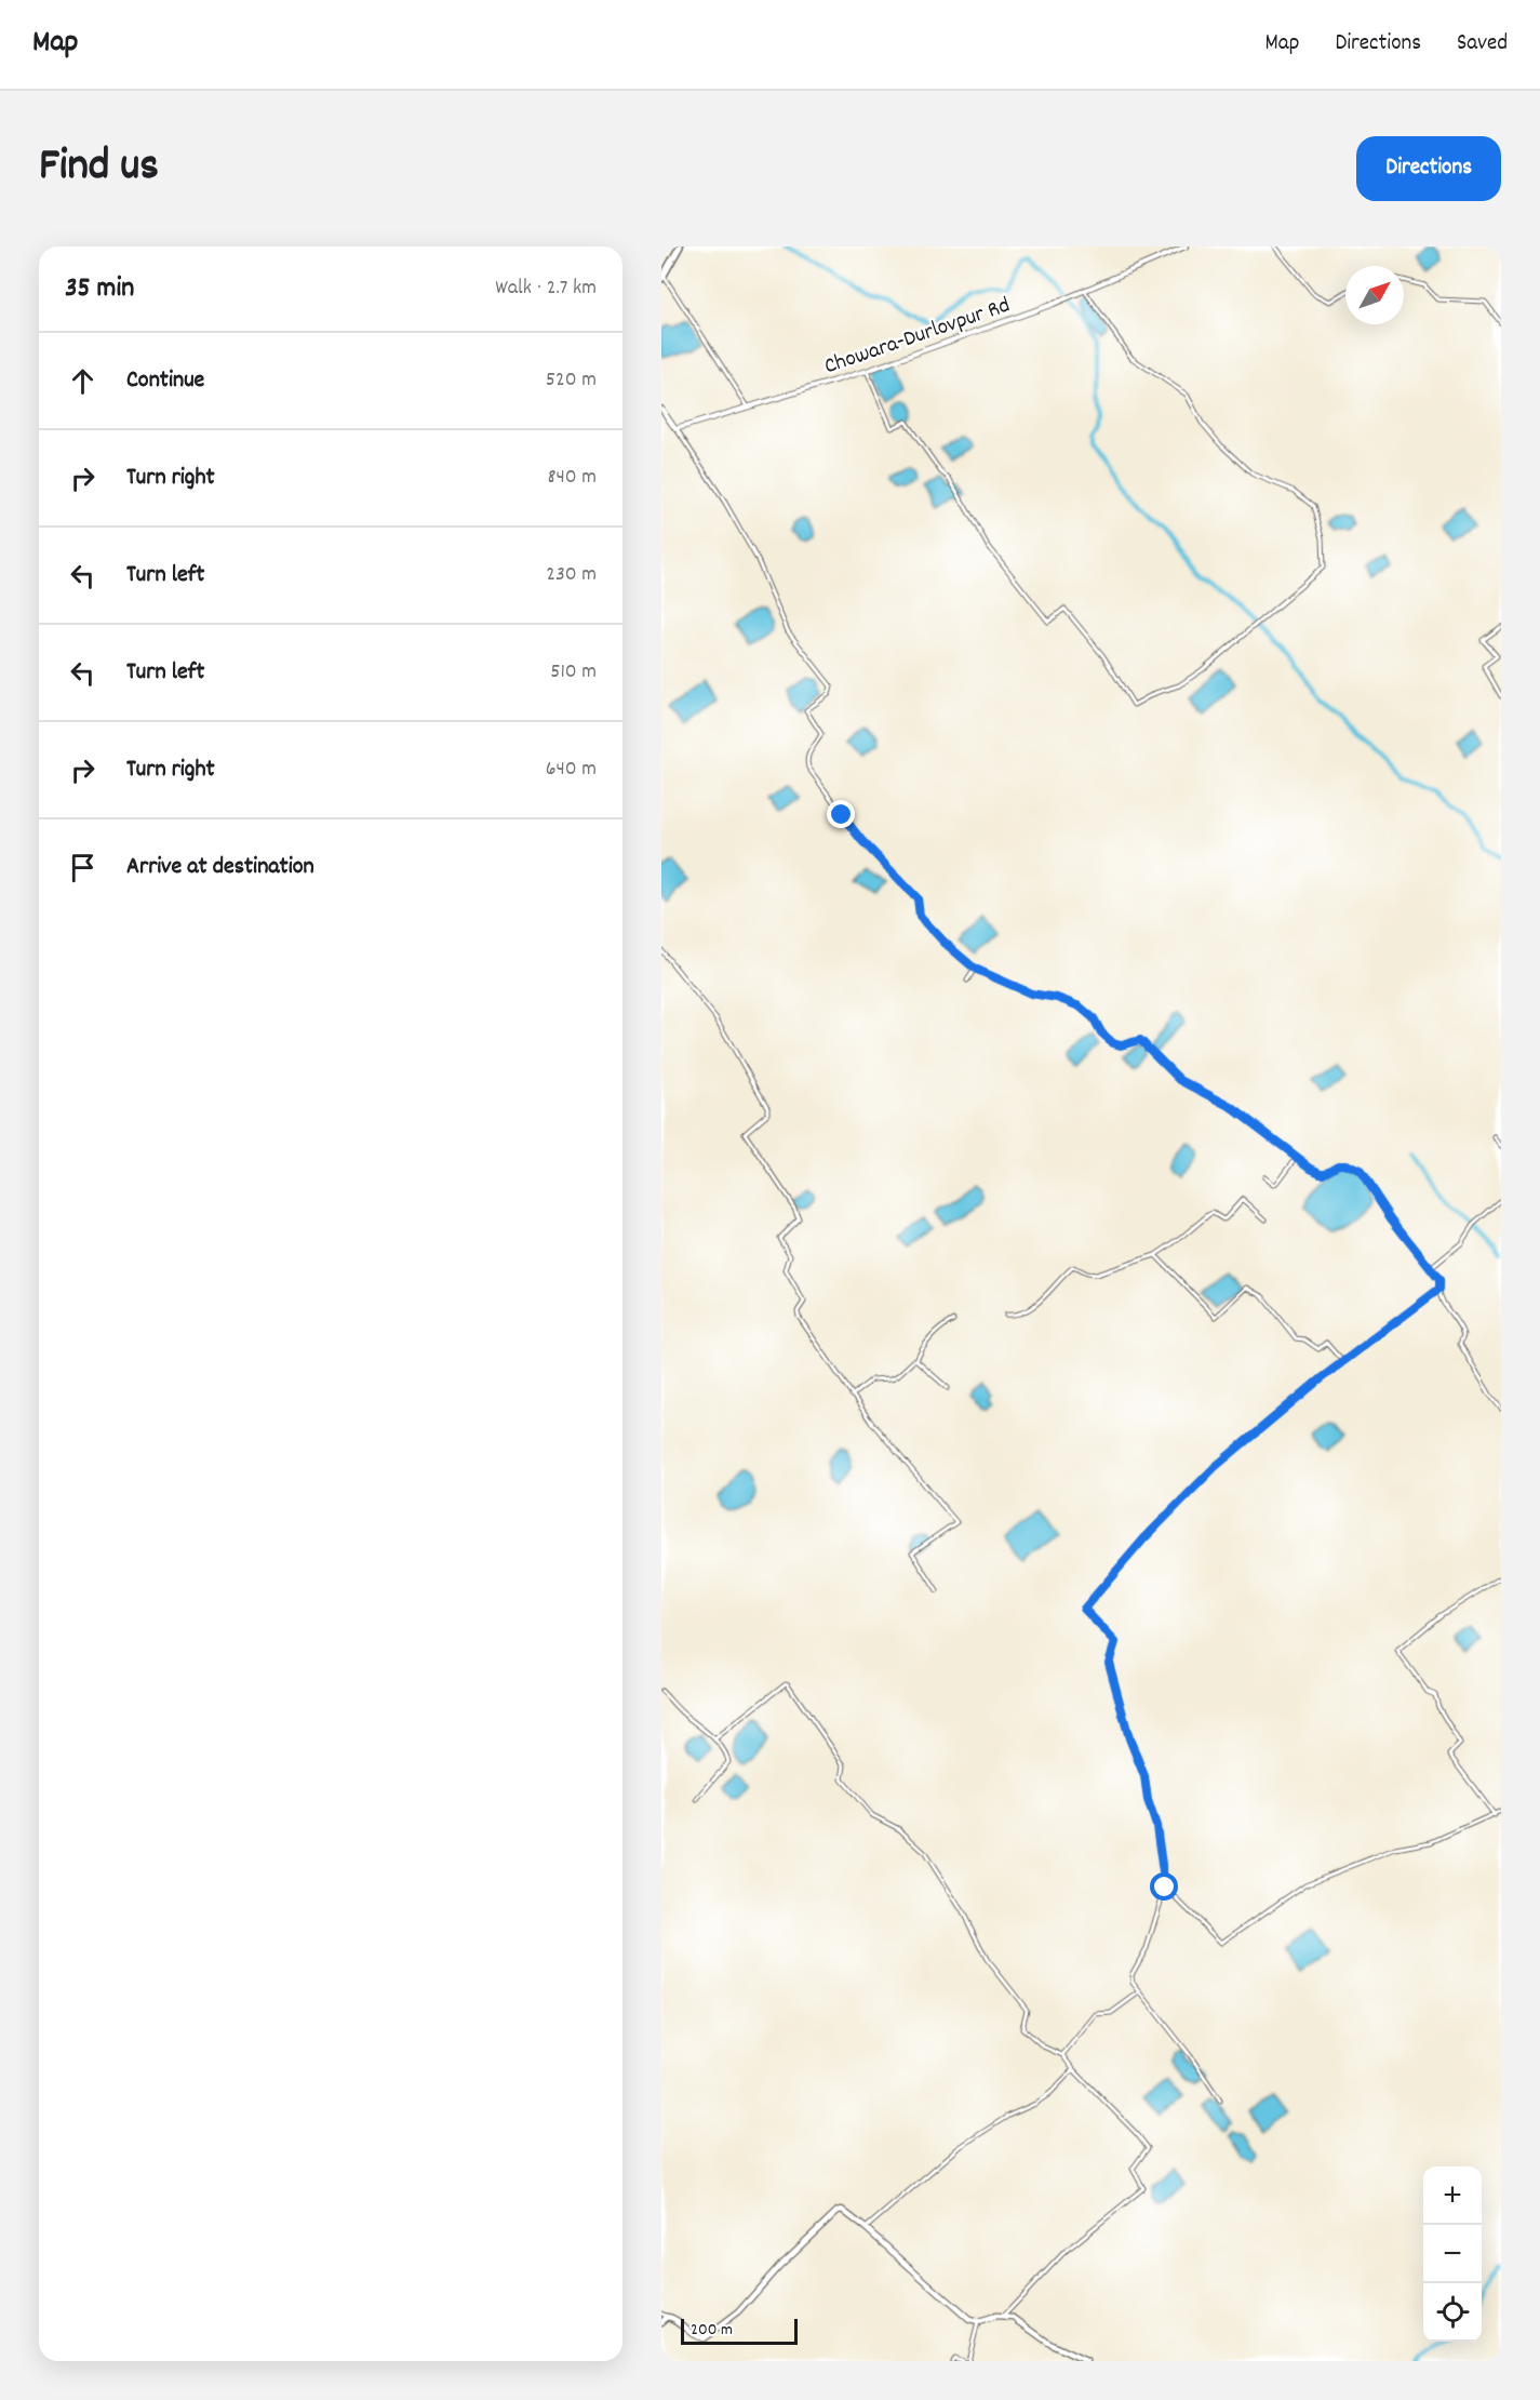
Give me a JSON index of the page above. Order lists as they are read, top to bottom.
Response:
{
  "streets": {
    "street": ["Chowara-Durlovpur Rd"]
  },
  "scale_bar": "200 m",
  "north": "top right",
  "page": {
    "header": "Map",
    "nav": ["Map", "Directions", "Saved"],
    "title": "Find us",
    "buttons": "Directions",
    "heading": ["35 min", "Walk · 2.7 km"],
    "list": [
      ["Continue", "520 m"],
      ["Turn right", "840 m"],
      ["Turn left", "230 m"],
      ["Turn left", "510 m"],
      ["Turn right", "640 m"],
      "Arrive at destination"
    ],
    "map_buttons": ["+", "−"],
    "scale": "200 m"
  }
}
